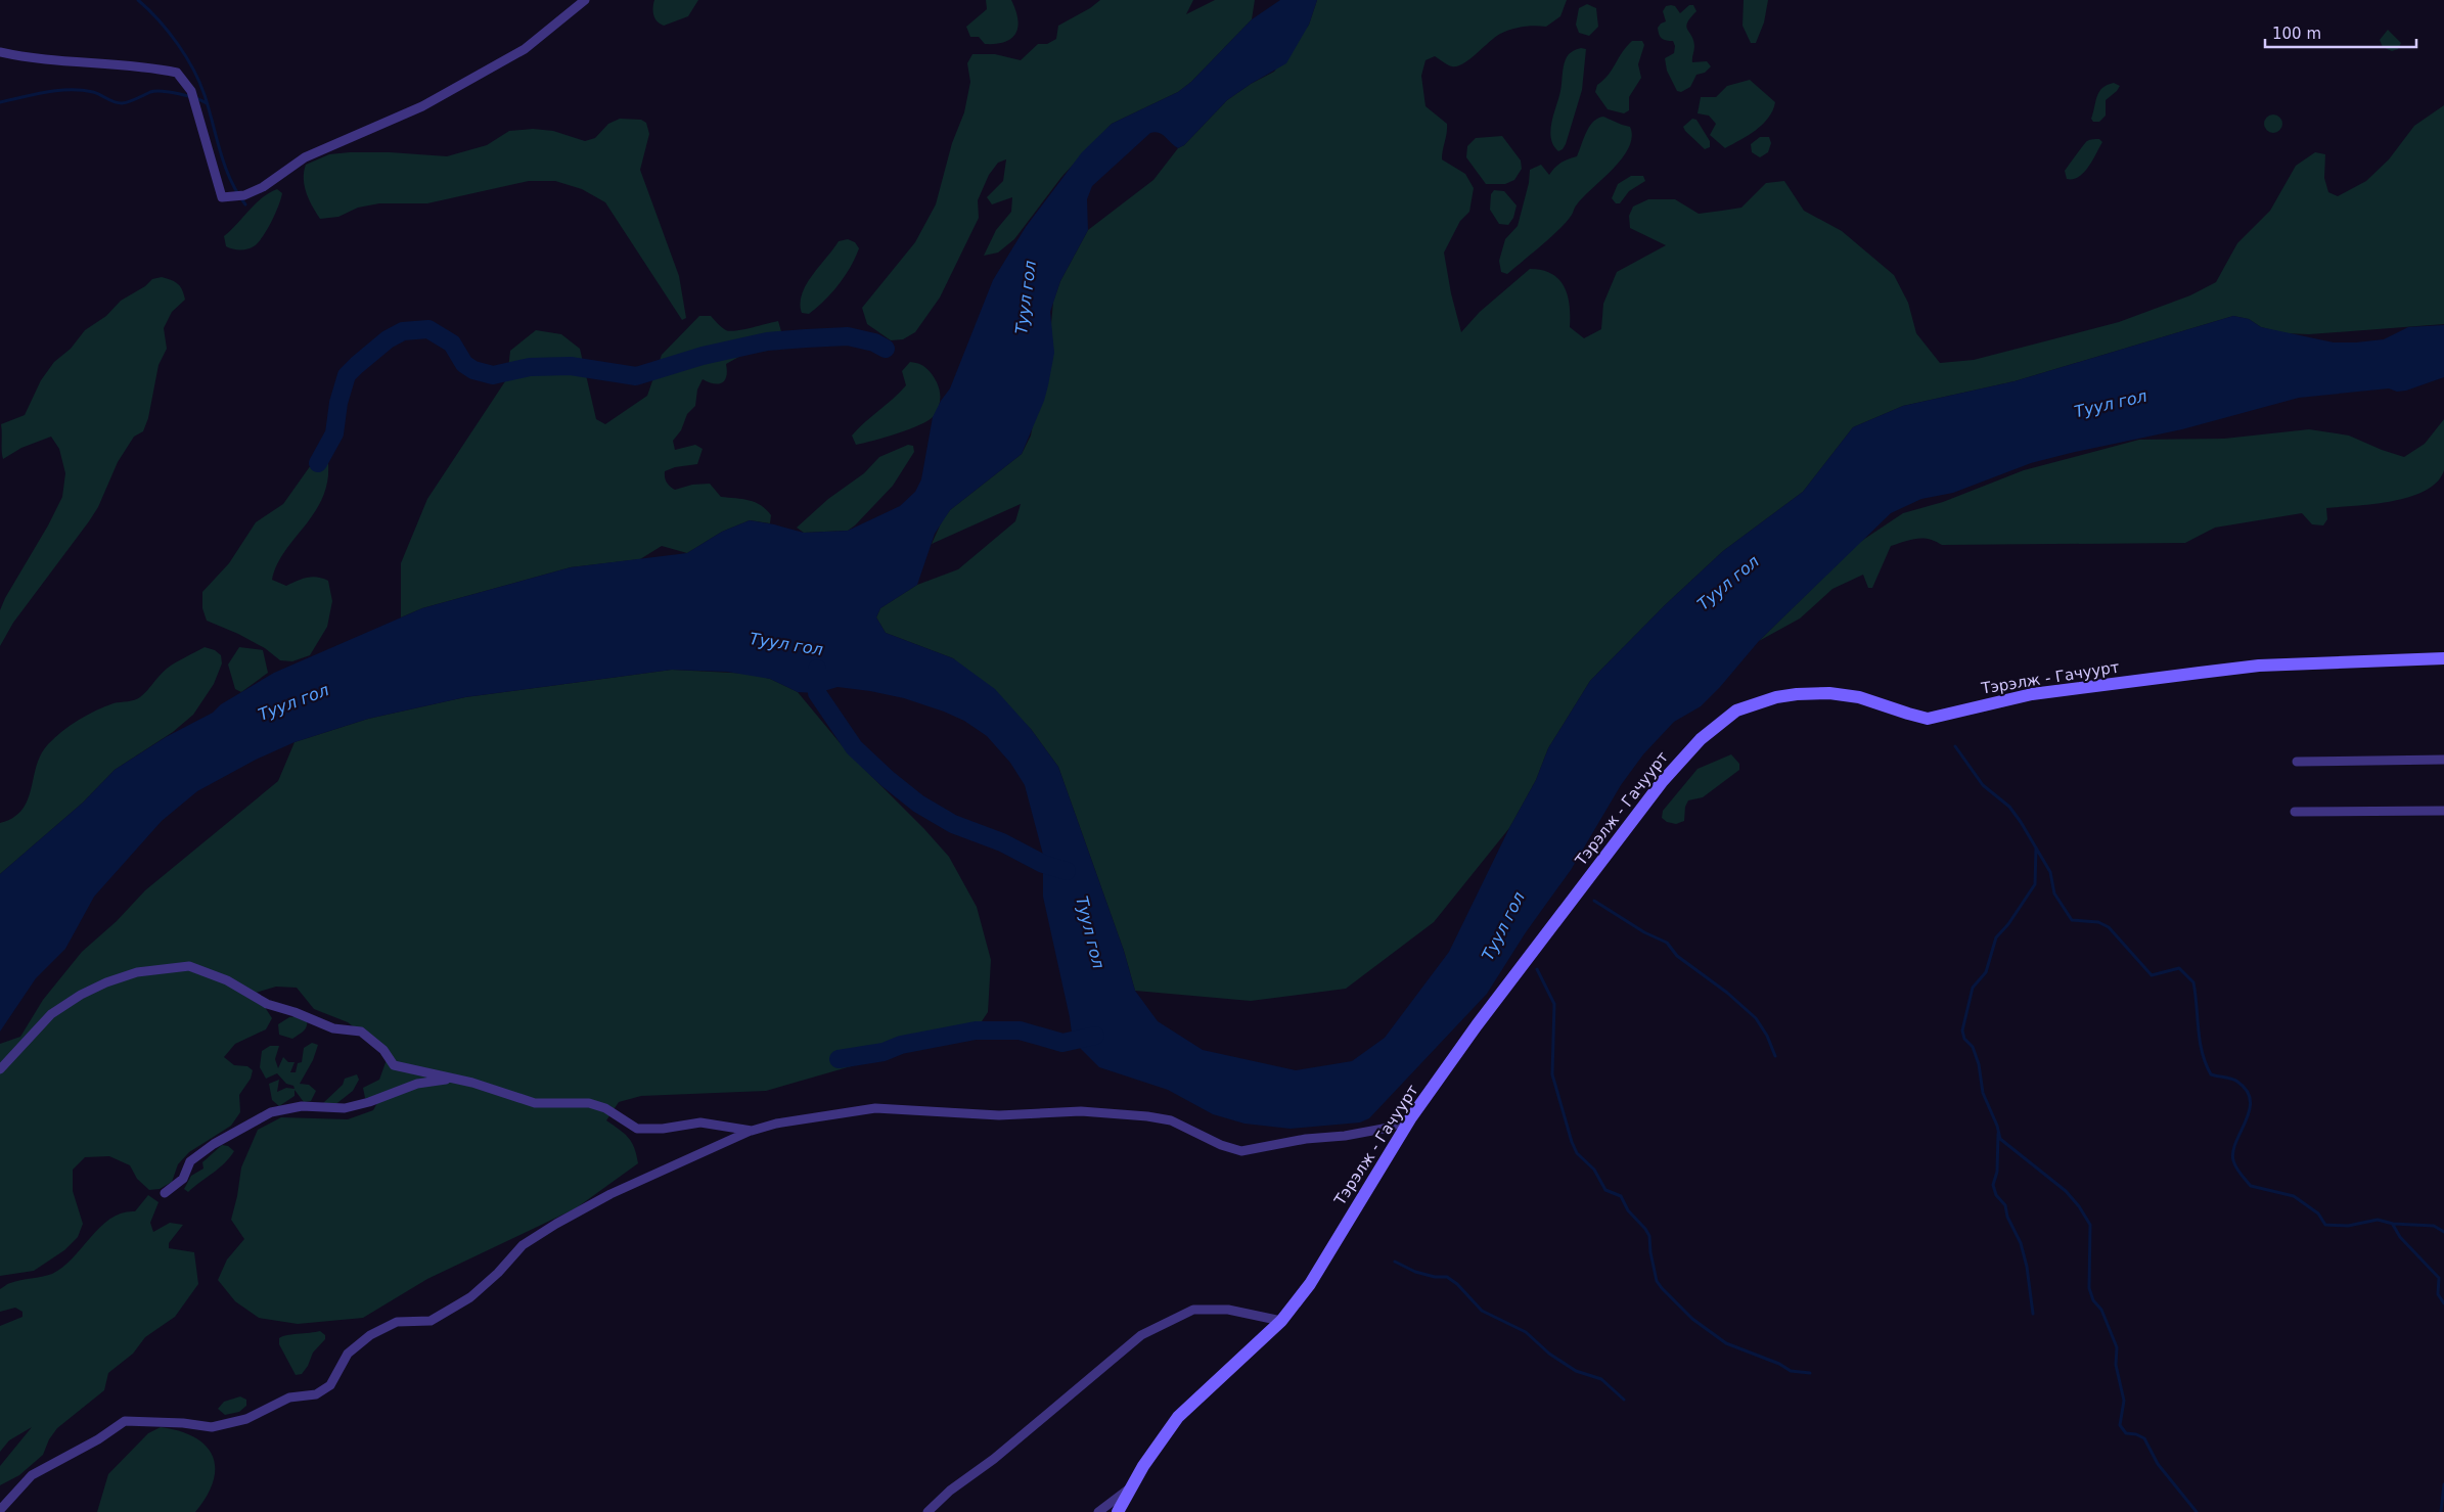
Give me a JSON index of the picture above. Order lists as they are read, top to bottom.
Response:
{
  "streets": {
    "main road": ["Тэрэлж - Гачуурт"]
  },
  "water": ["Туул гол"],
  "scale_bar": "100 m"
}
